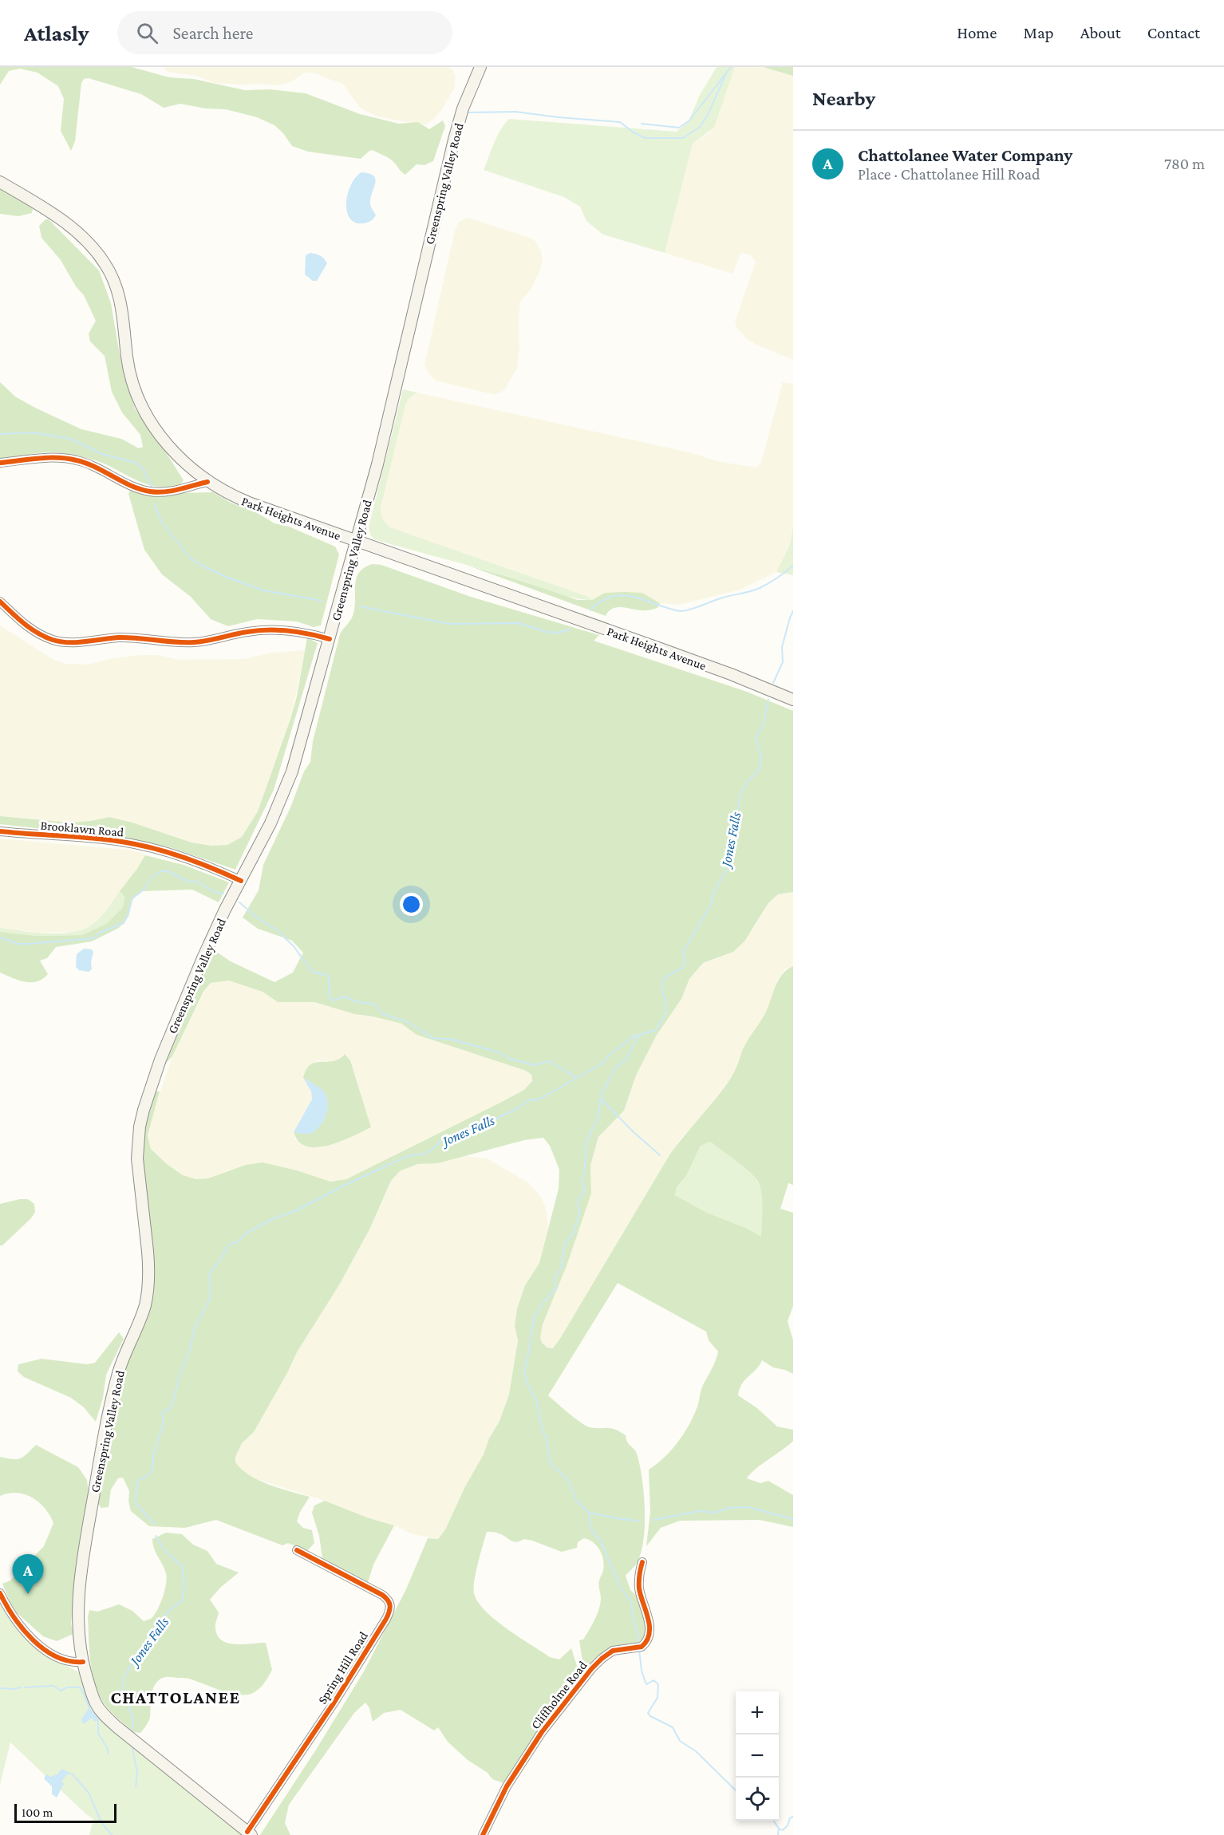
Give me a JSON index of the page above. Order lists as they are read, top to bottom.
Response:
{
  "streets": {
    "main road": ["Greenspring Valley Road", "Park Heights Avenue"],
    "street": ["Brooklawn Road", "Spring Hill Road", "Cliffholme Road"]
  },
  "crossings": [
    ["Greenspring Valley Road", "Park Heights Avenue"],
    ["Greenspring Valley Road", "Brooklawn Road"],
    ["Greenspring Valley Road", "Spring Hill Road"]
  ],
  "districts": ["CHATTOLANEE"],
  "water": ["Jones Falls"],
  "scale_bar": "100 m",
  "page": {
    "header": "Atlasly",
    "search": "Search here",
    "nav": [
      "Home",
      "Map",
      "About",
      "Contact"
    ],
    "heading": "Nearby",
    "list": [
      {
        "mark": "A",
        "name": "Chattolanee Water Company",
        "note": "Place · Chattolanee Hill Road",
        "value": "780 m"
      }
    ],
    "pins": "A",
    "map_buttons": ["+", "−"],
    "scale": "100 m"
  }
}
